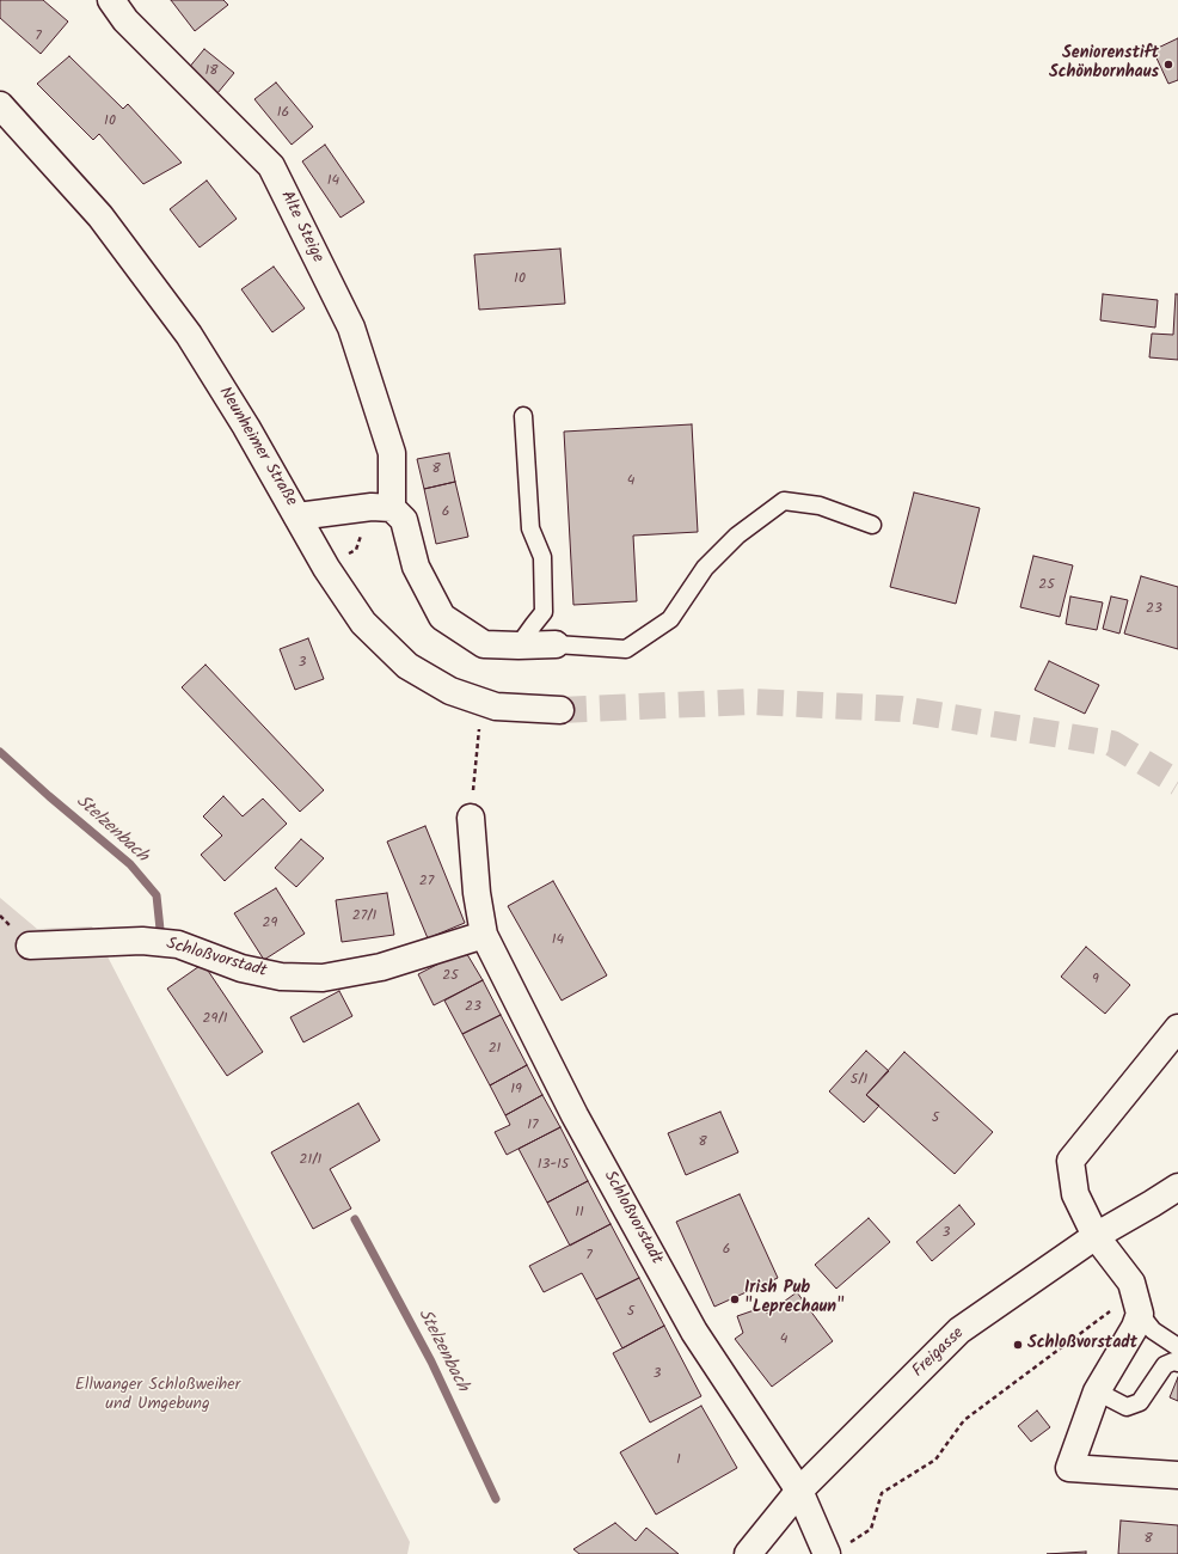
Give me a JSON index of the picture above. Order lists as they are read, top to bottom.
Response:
{
  "streets": {
    "street": [
      "Alte Steige",
      "Neunheimer Straße",
      "Schloßvorstadt",
      "Freigasse"
    ]
  },
  "crossings": [
    ["Schloßvorstadt", "Freigasse"]
  ],
  "water": ["Stelzenbach"],
  "parks": ["Ellwanger Schloßweiher und Umgebung"],
  "places": ["Seniorenstift Schönbornhaus", "Irish Pub \"Leprechaun\"", "Schloßvorstadt"],
  "house_numbers": [
    "7",
    "18",
    "16",
    "10",
    "14",
    "10",
    "8",
    "4",
    "6",
    "25",
    "23",
    "3",
    "27",
    "27/1",
    "29",
    "14",
    "25",
    "9",
    "23",
    "29/1",
    "21",
    "5/1",
    "19",
    "5",
    "17",
    "8",
    "21/1",
    "13-15",
    "11",
    "3",
    "6",
    "7",
    "5",
    "4",
    "3",
    "1",
    "8"
  ]
}
